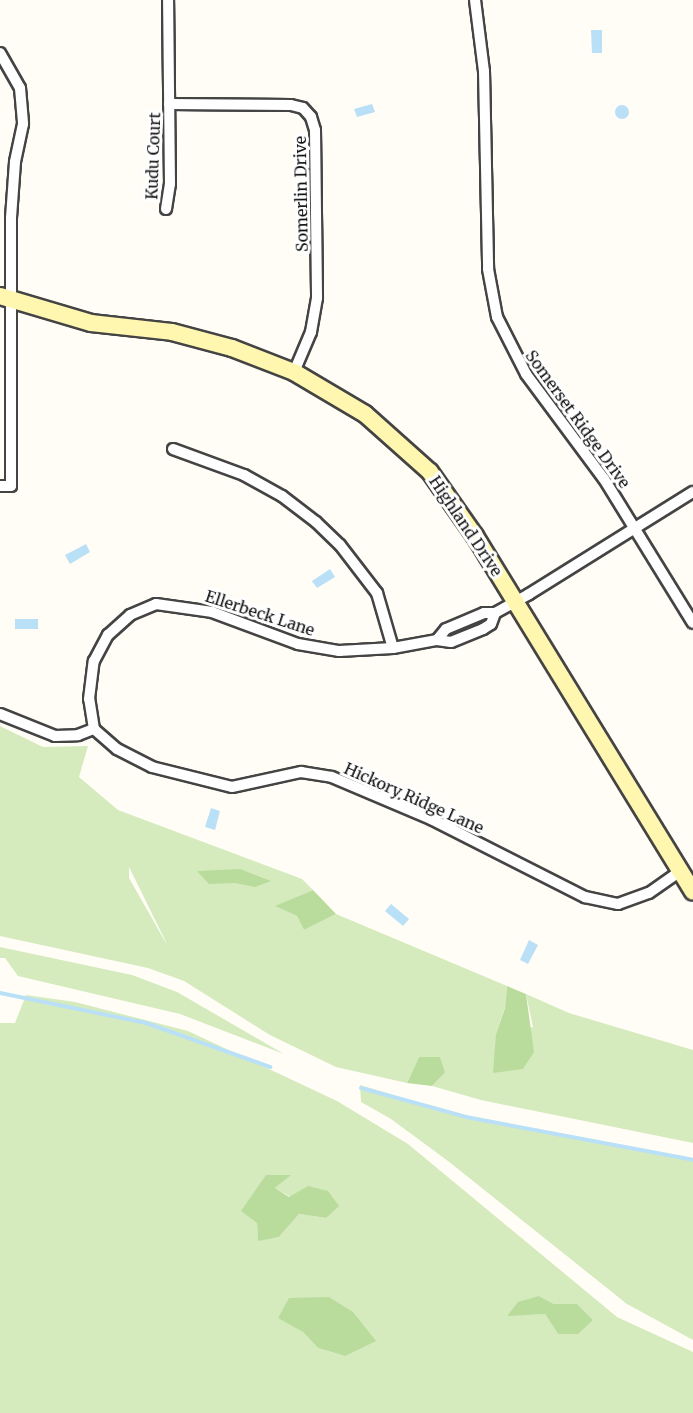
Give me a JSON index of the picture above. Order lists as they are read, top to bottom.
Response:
{
  "streets": {
    "street": [
      "Kudu Court",
      "Somerlin Drive",
      "Somerset Ridge Drive",
      "Highland Drive",
      "Ellerbeck Lane",
      "Hickory Ridge Lane"
    ]
  },
  "crossings": [
    ["Kudu Court", "Somerlin Drive"],
    ["Somerlin Drive", "Highland Drive"],
    ["Somerset Ridge Drive", "Ellerbeck Lane"],
    ["Highland Drive", "Ellerbeck Lane"],
    ["Highland Drive", "Hickory Ridge Lane"],
    ["Ellerbeck Lane", "Hickory Ridge Lane"]
  ]
}
